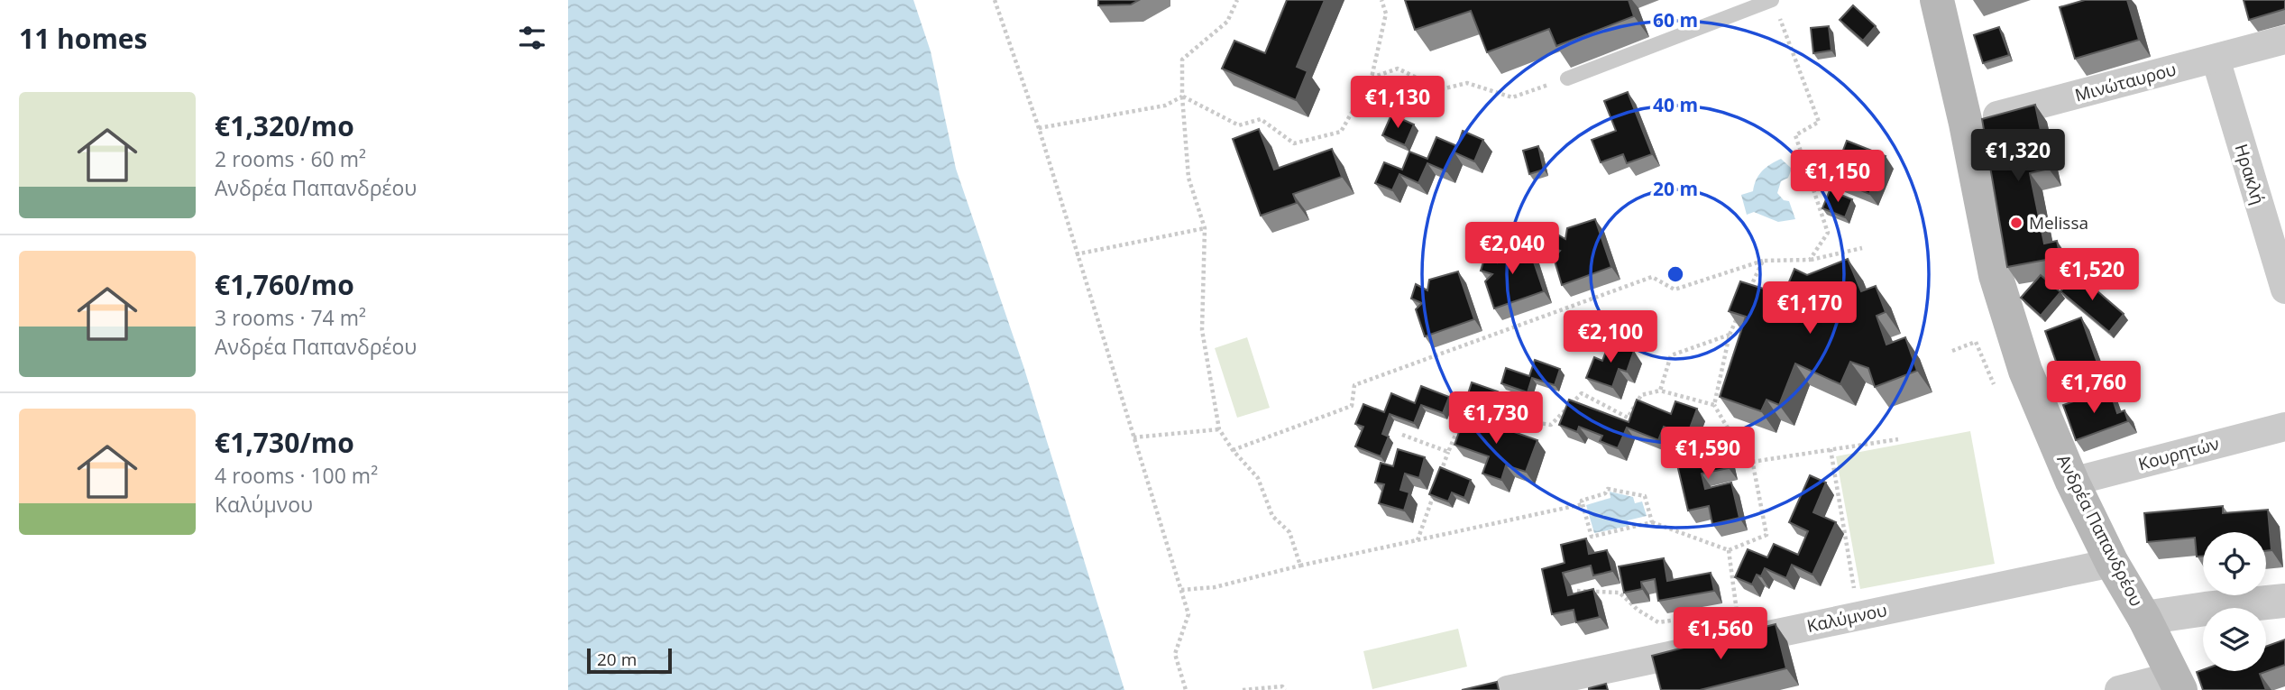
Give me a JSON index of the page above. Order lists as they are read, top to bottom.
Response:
{
  "streets": {
    "main road": ["Ανδρέα Παπανδρέου"],
    "street": [
      "Μινώταυρου",
      "Ηρακλή",
      "Κουρητών",
      "Καλύμνου"
    ]
  },
  "crossings": [
    ["Μινώταυρου", "Ηρακλή"],
    ["Μινώταυρου", "Ανδρέα Παπανδρέου"],
    ["Κουρητών", "Ανδρέα Παπανδρέου"],
    ["Ανδρέα Παπανδρέου", "Καλύμνου"]
  ],
  "places": ["Melissa"],
  "scale_bar": "20 m",
  "page": {
    "heading": "11 homes",
    "list": [
      {
        "name": "€1,320/mo",
        "note": "2 rooms · 60 m² · Ανδρέα Παπανδρέου"
      },
      {
        "name": "€1,760/mo",
        "note": "3 rooms · 74 m² · Ανδρέα Παπανδρέου"
      },
      {
        "name": "€1,730/mo",
        "note": "4 rooms · 100 m² · Καλύμνου"
      }
    ],
    "price": [
      "€1,130",
      "€1,320",
      "€1,150",
      "€2,040",
      "€1,520",
      "€1,170",
      "€2,100",
      "€1,760",
      "€1,730",
      "€1,590",
      "€1,560"
    ],
    "scale": "20 m"
  },
  "rings": ["60 m", "40 m", "20 m"]
}
